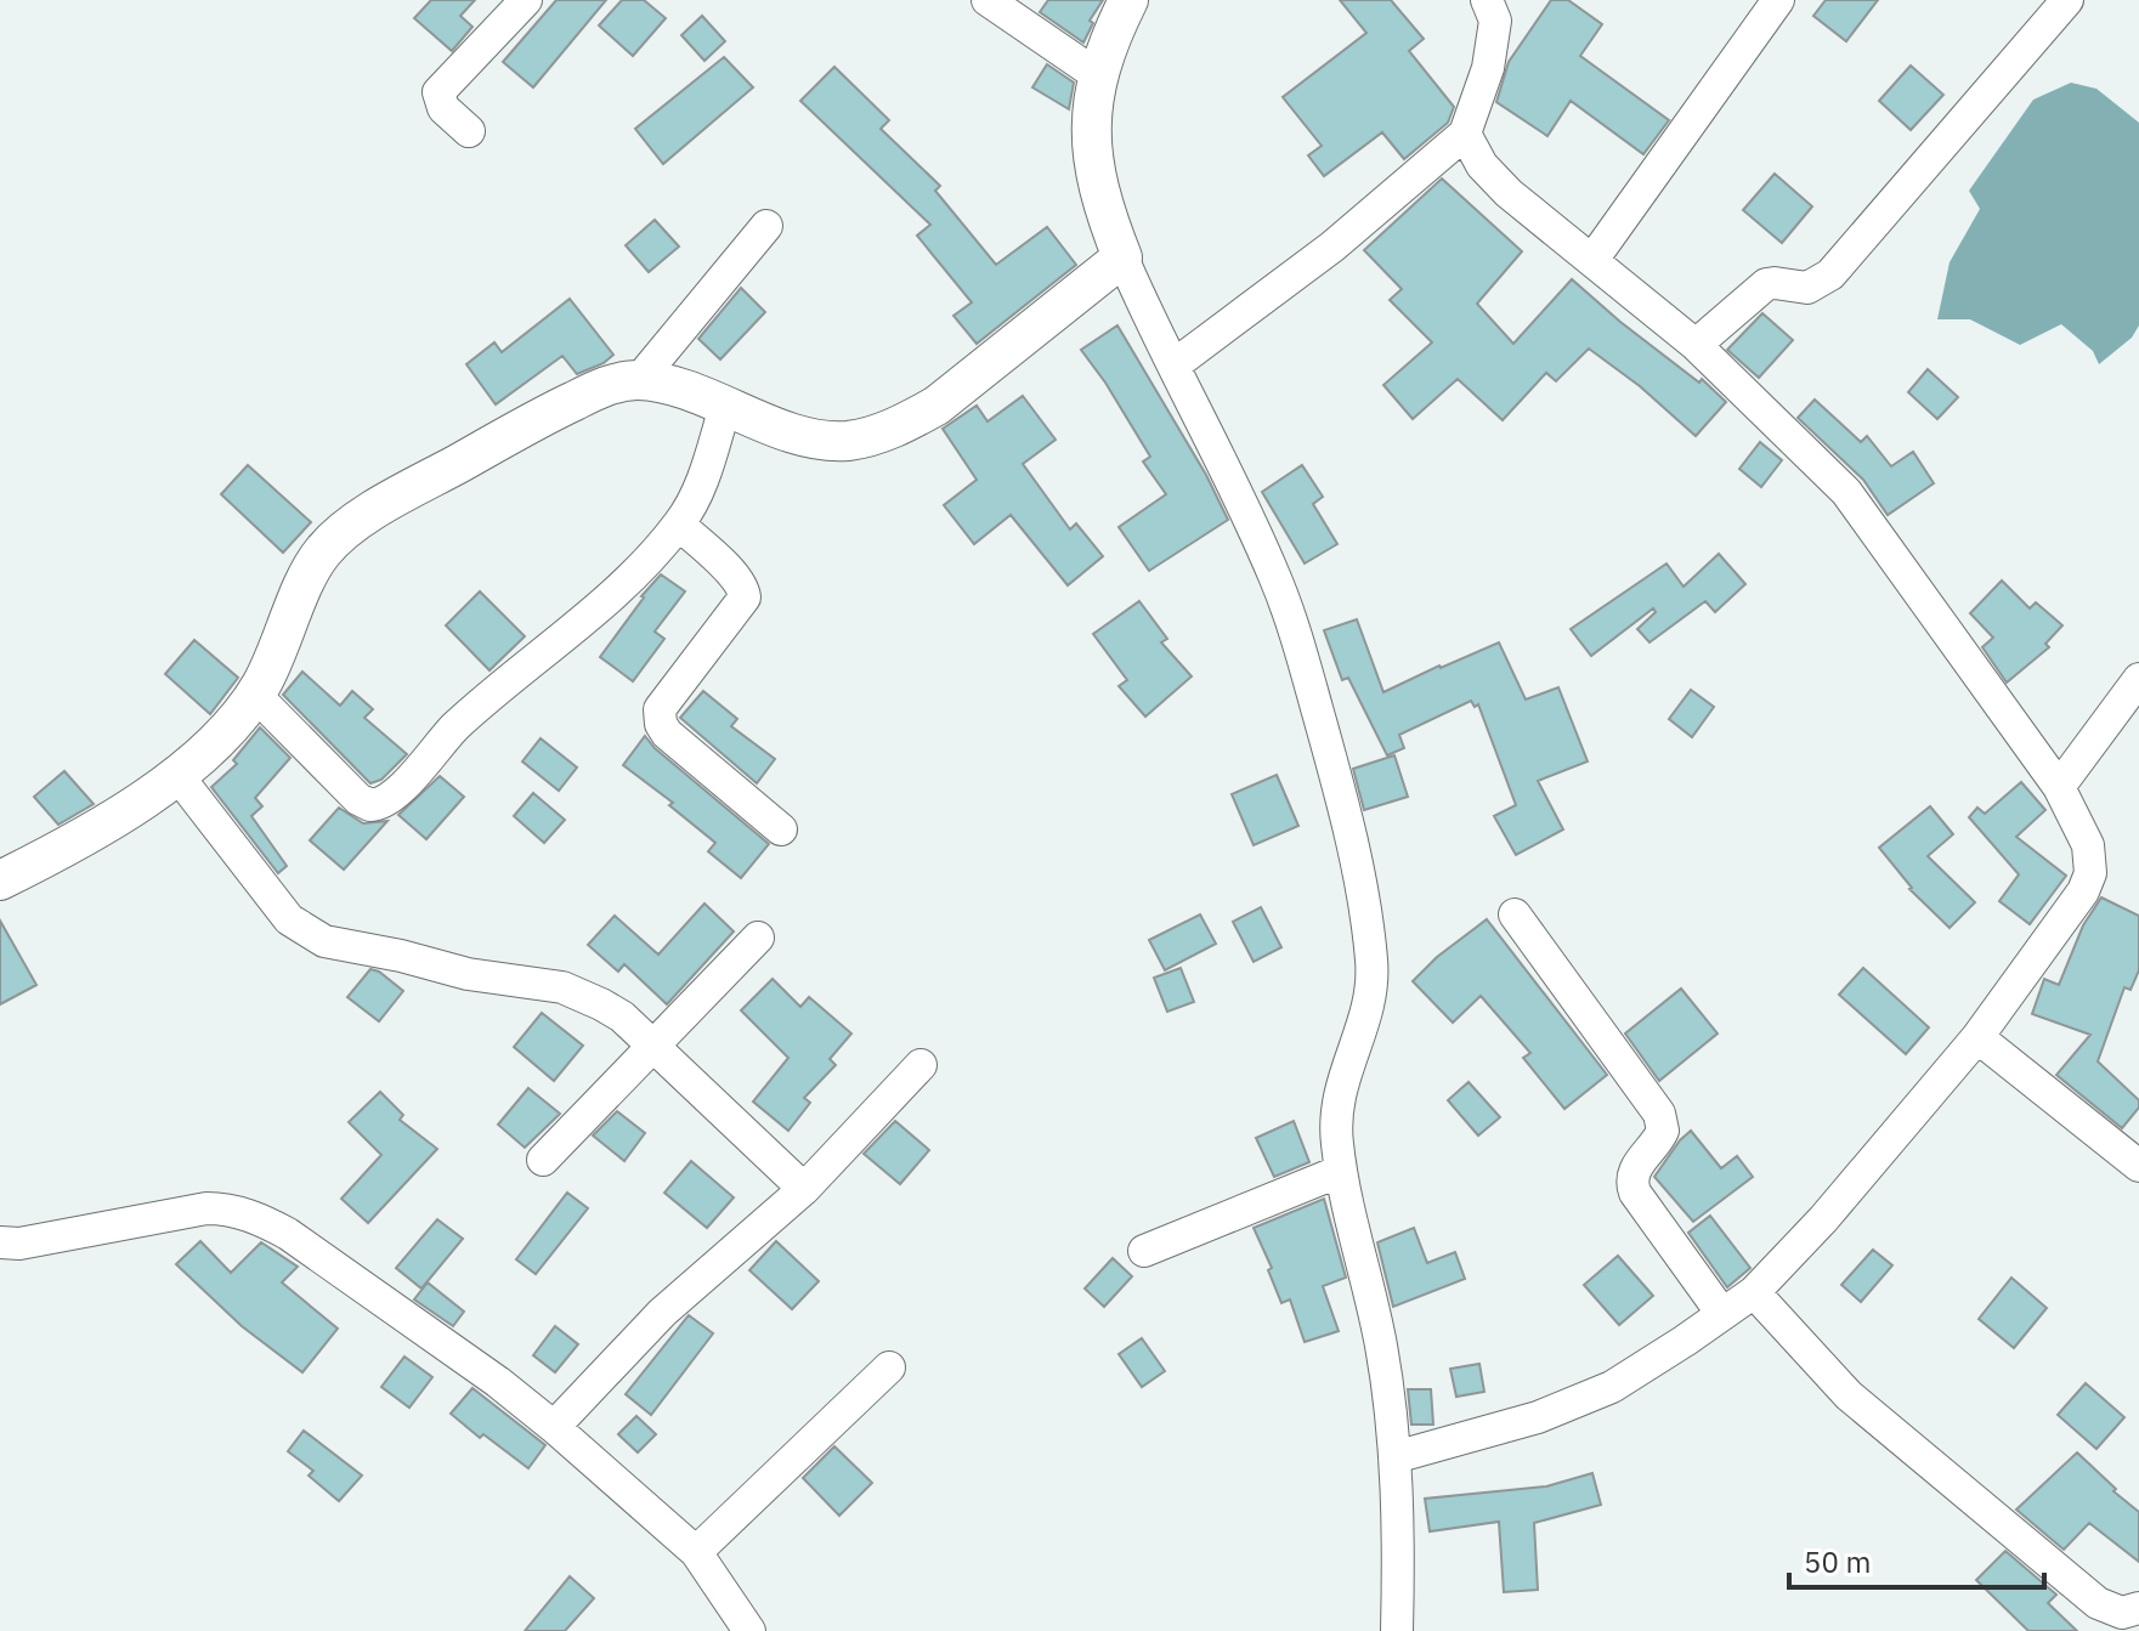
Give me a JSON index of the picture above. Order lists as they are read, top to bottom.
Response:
{
  "scale_bar": "50 m"
}
